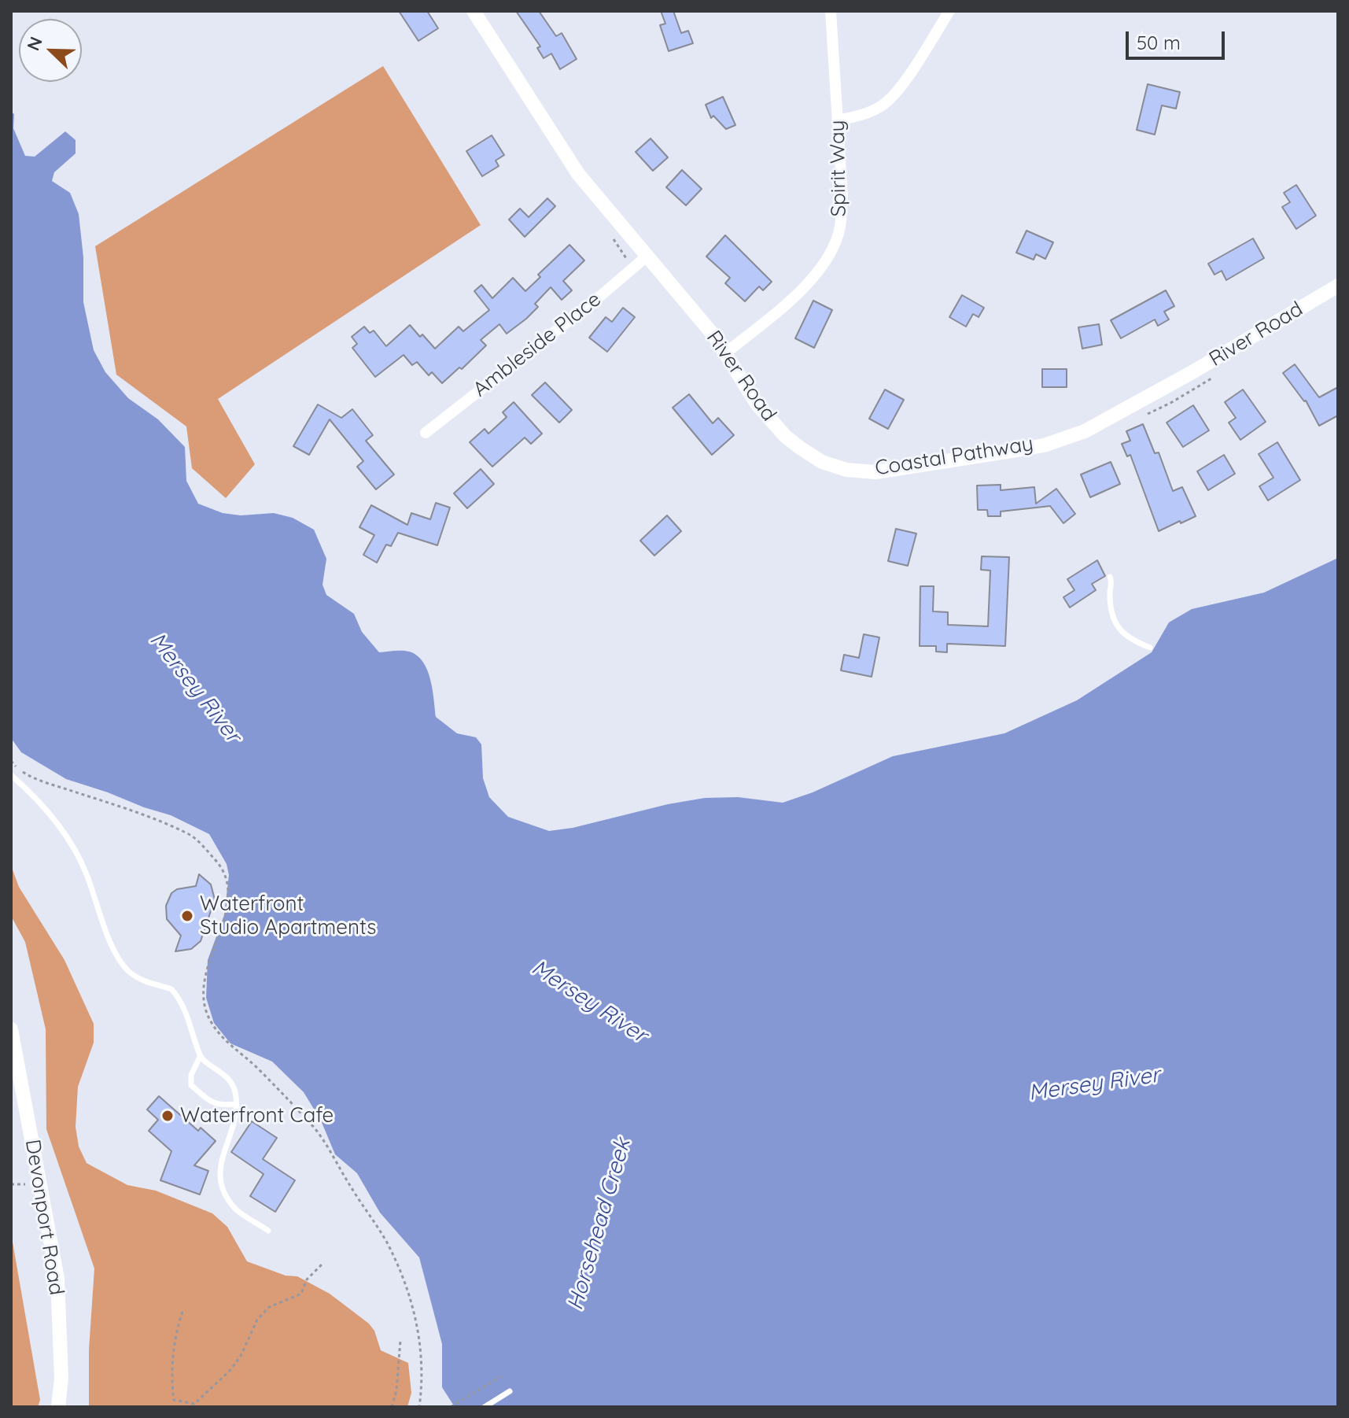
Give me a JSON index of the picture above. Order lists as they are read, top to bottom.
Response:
{
  "streets": {
    "main road": ["River Road", "Devonport Road"],
    "street": ["Spirit Way", "Ambleside Place"]
  },
  "crossings": [
    ["Spirit Way", "River Road"],
    ["River Road", "Ambleside Place"]
  ],
  "water": ["Mersey River", "Horsehead Creek"],
  "places": ["Waterfront Studio Apartments", "Waterfront Cafe"],
  "scale_bar": "50 m",
  "north": "top left"
}
